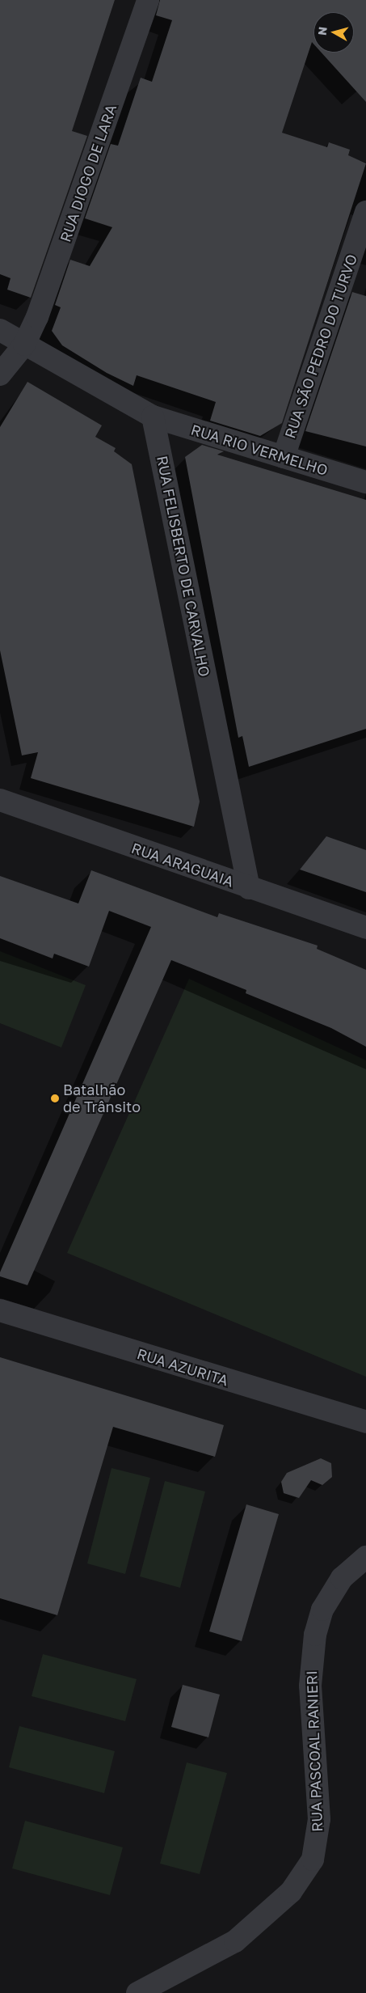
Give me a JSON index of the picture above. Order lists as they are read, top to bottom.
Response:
{
  "streets": {
    "street": [
      "RUA DIOGO DE LARA",
      "RUA SÃO PEDRO DO TURVO",
      "RUA RIO VERMELHO",
      "RUA FELISBERTO DE CARVALHO",
      "RUA ARAGUAIA",
      "RUA AZURITA",
      "RUA PASCOAL RANIERI"
    ]
  },
  "crossings": [
    ["RUA SÃO PEDRO DO TURVO", "RUA RIO VERMELHO"],
    ["RUA RIO VERMELHO", "RUA FELISBERTO DE CARVALHO"],
    ["RUA FELISBERTO DE CARVALHO", "RUA ARAGUAIA"]
  ],
  "places": ["Batalhão de Trânsito"],
  "north": "left"
}
